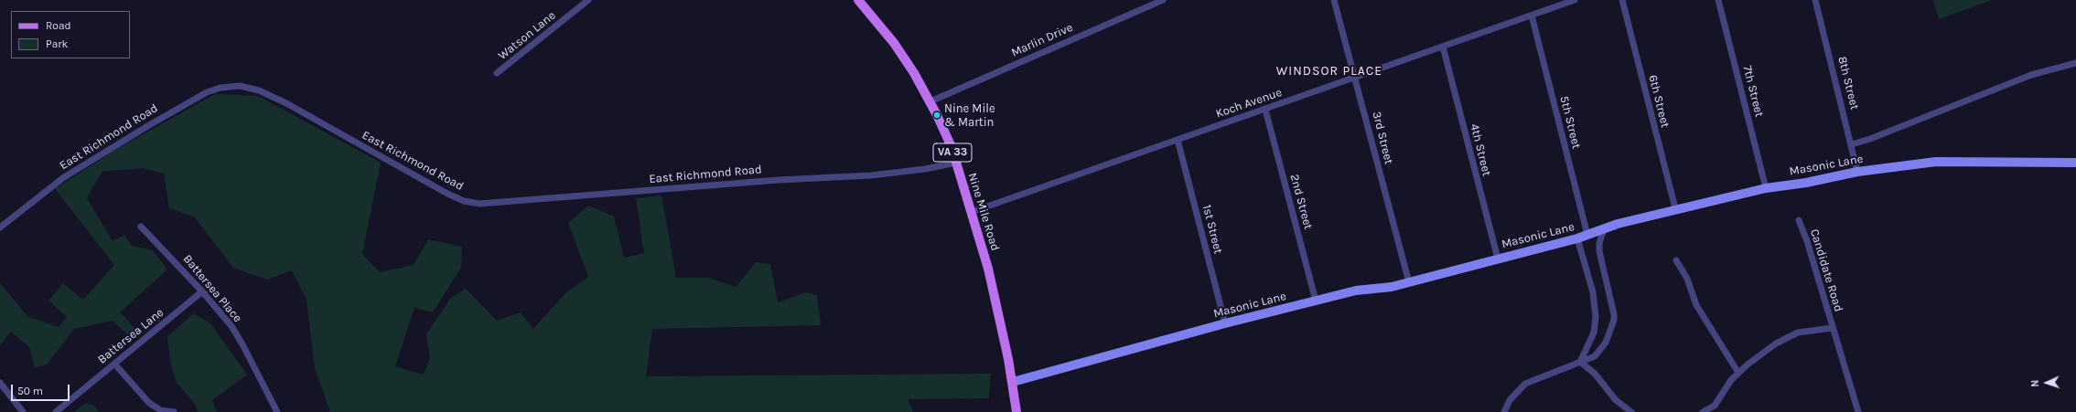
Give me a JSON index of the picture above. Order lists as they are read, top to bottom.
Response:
{
  "streets": {
    "main road": ["VA 33", "Masonic Lane", "Nine Mile Road"],
    "street": [
      "Watson Lane",
      "Marlin Drive",
      "8th Street",
      "7th Street",
      "6th Street",
      "Koch Avenue",
      "5th Street",
      "East Richmond Road",
      "3rd Street",
      "4th Street",
      "2nd Street",
      "1st Street",
      "Candidate Road",
      "Battersea Place",
      "Battersea Lane"
    ]
  },
  "crossings": [
    ["Marlin Drive", "Nine Mile Road"],
    ["8th Street", "Masonic Lane"],
    ["7th Street", "Masonic Lane"],
    ["6th Street", "Masonic Lane"],
    ["Koch Avenue", "5th Street"],
    ["Koch Avenue", "3rd Street"],
    ["Koch Avenue", "4th Street"],
    ["Koch Avenue", "2nd Street"],
    ["Koch Avenue", "Nine Mile Road"],
    ["Koch Avenue", "1st Street"],
    ["5th Street", "Masonic Lane"],
    ["East Richmond Road", "Nine Mile Road"],
    ["3rd Street", "Masonic Lane"],
    ["4th Street", "Masonic Lane"],
    ["Masonic Lane", "2nd Street"],
    ["Masonic Lane", "Nine Mile Road"],
    ["Masonic Lane", "1st Street"],
    ["Battersea Place", "Battersea Lane"]
  ],
  "districts": ["WINDSOR PLACE"],
  "places": ["Nine Mile & Martin"],
  "legend": ["Road", "Park"],
  "scale_bar": "50 m",
  "north": "left"
}
